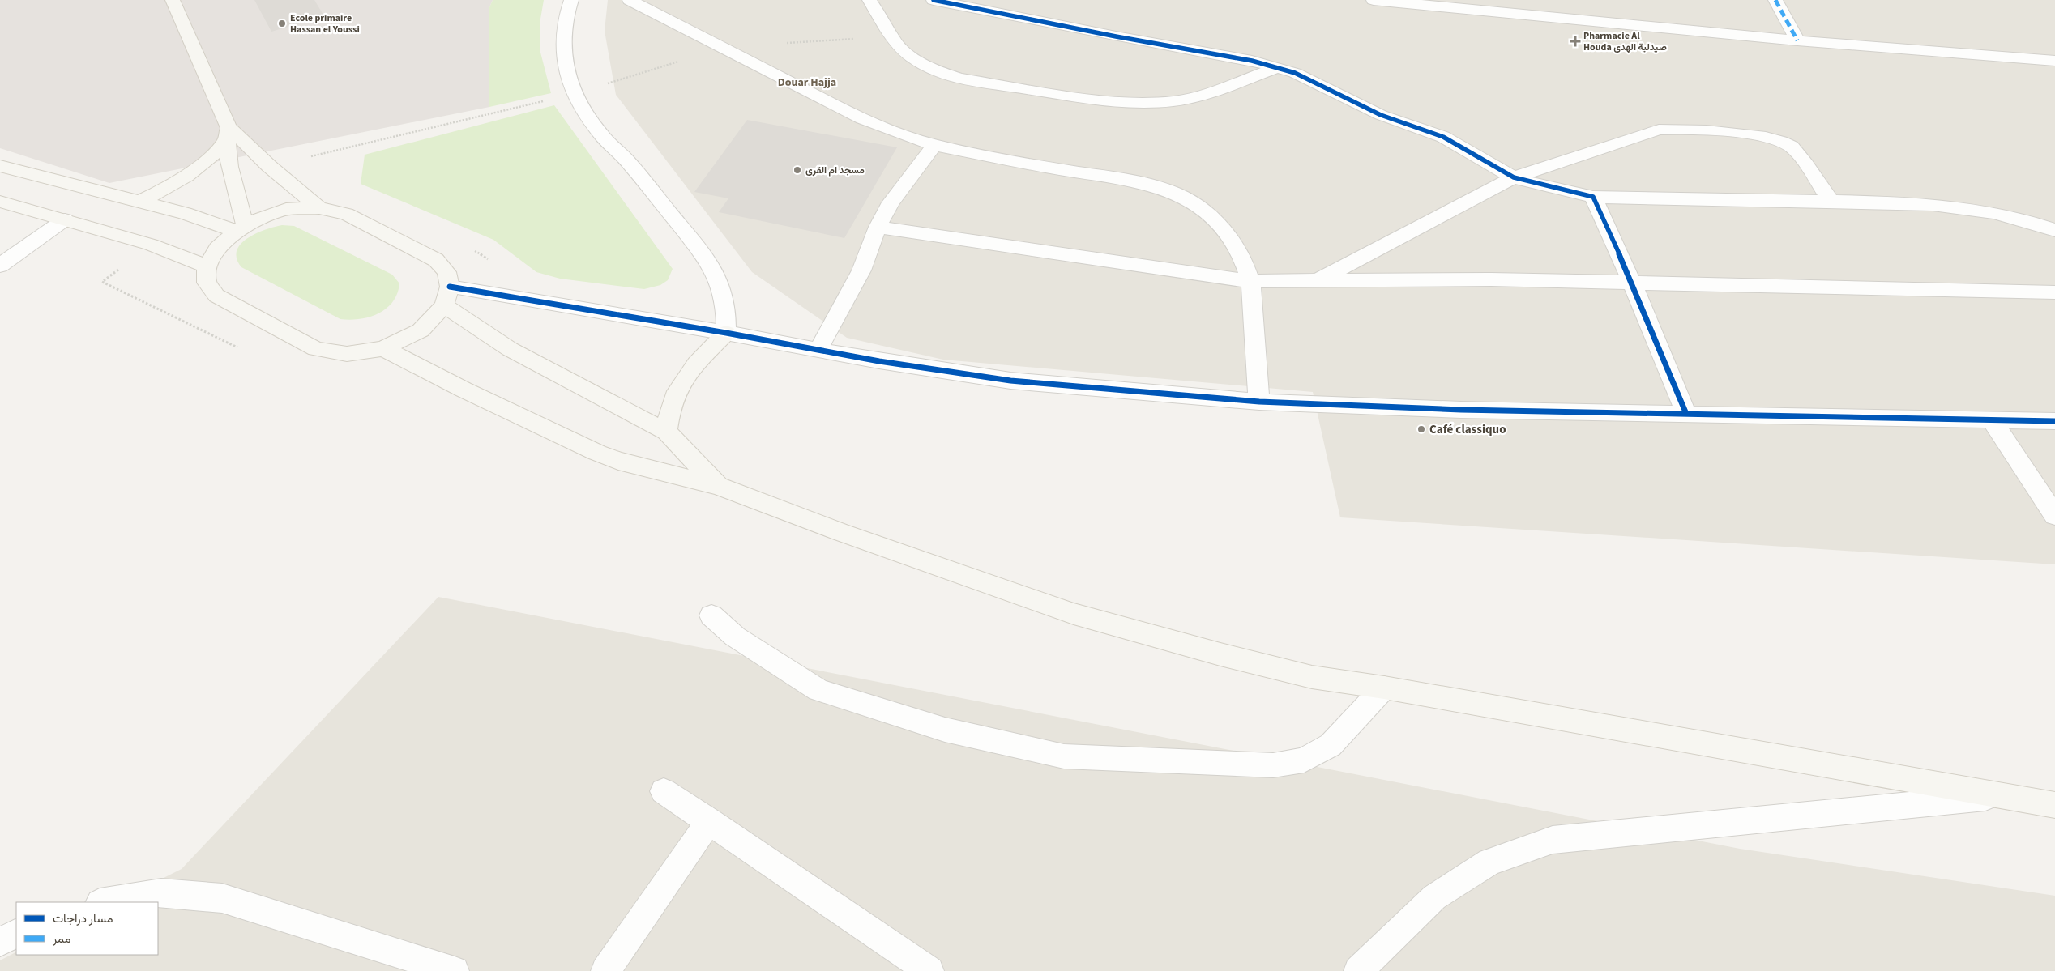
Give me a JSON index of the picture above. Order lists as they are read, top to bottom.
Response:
{
  "districts": ["Douar Hajja"],
  "places": {
    "other": ["Ecole primaire Hassan el Youssi", "مسجد ام القرى", "Café classiquo"],
    "health": ["Pharmacie Al Houda صيدلية الهدى"]
  },
  "legend": ["مسار دراجات", "ممر"]
}
